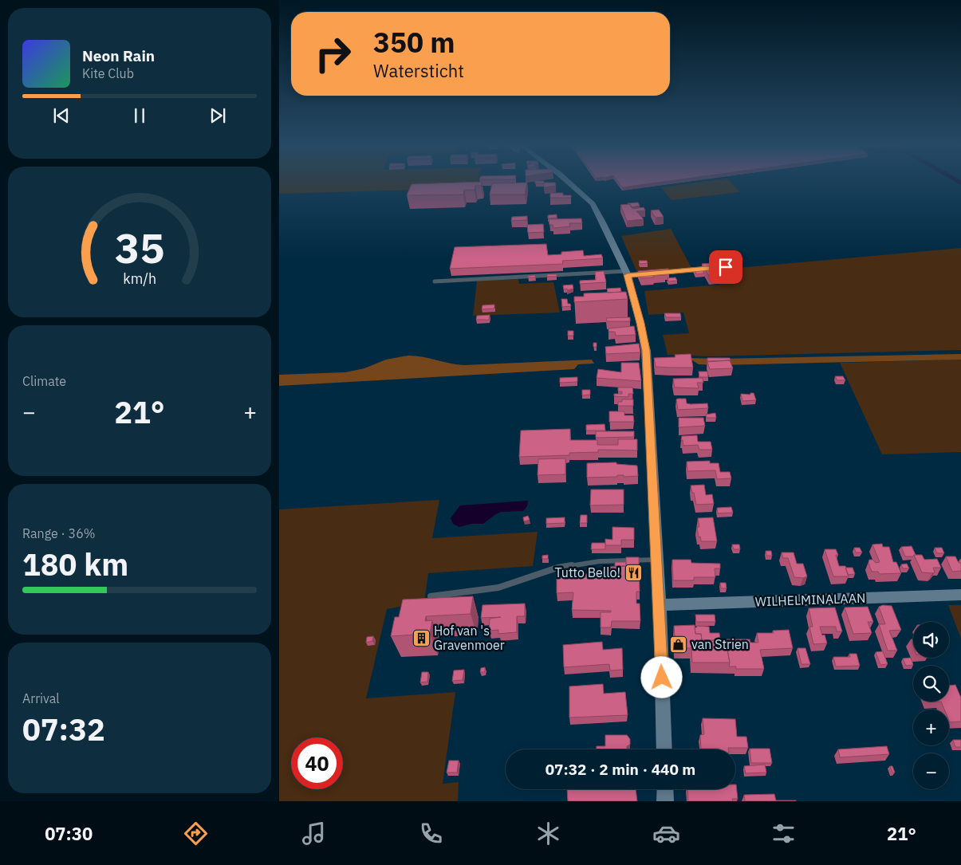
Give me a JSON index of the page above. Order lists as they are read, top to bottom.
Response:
{
  "streets": {
    "street": ["WILHELMINALAAN"]
  },
  "places": {
    "restaurant": ["Tutto Bello!"],
    "building": ["Hof van 's Gravenmoer"],
    "shop": ["van Strien"]
  },
  "page": {
    "turn": ["350 m", "Watersticht"],
    "song": ["Neon Rain", "Kite Club"],
    "tile": [
      "Climate",
      ["Range · 36%", "180 km"],
      ["Arrival", "07:32"]
    ],
    "heat": ["−", "21°", "+"],
    "map_buttons": ["+", "−"],
    "limit": "40",
    "trip": "07:32 · 2 min · 440 m",
    "tabs": ["07:30", "21°"],
    "gauge": ["35", "km/h"]
  }
}
